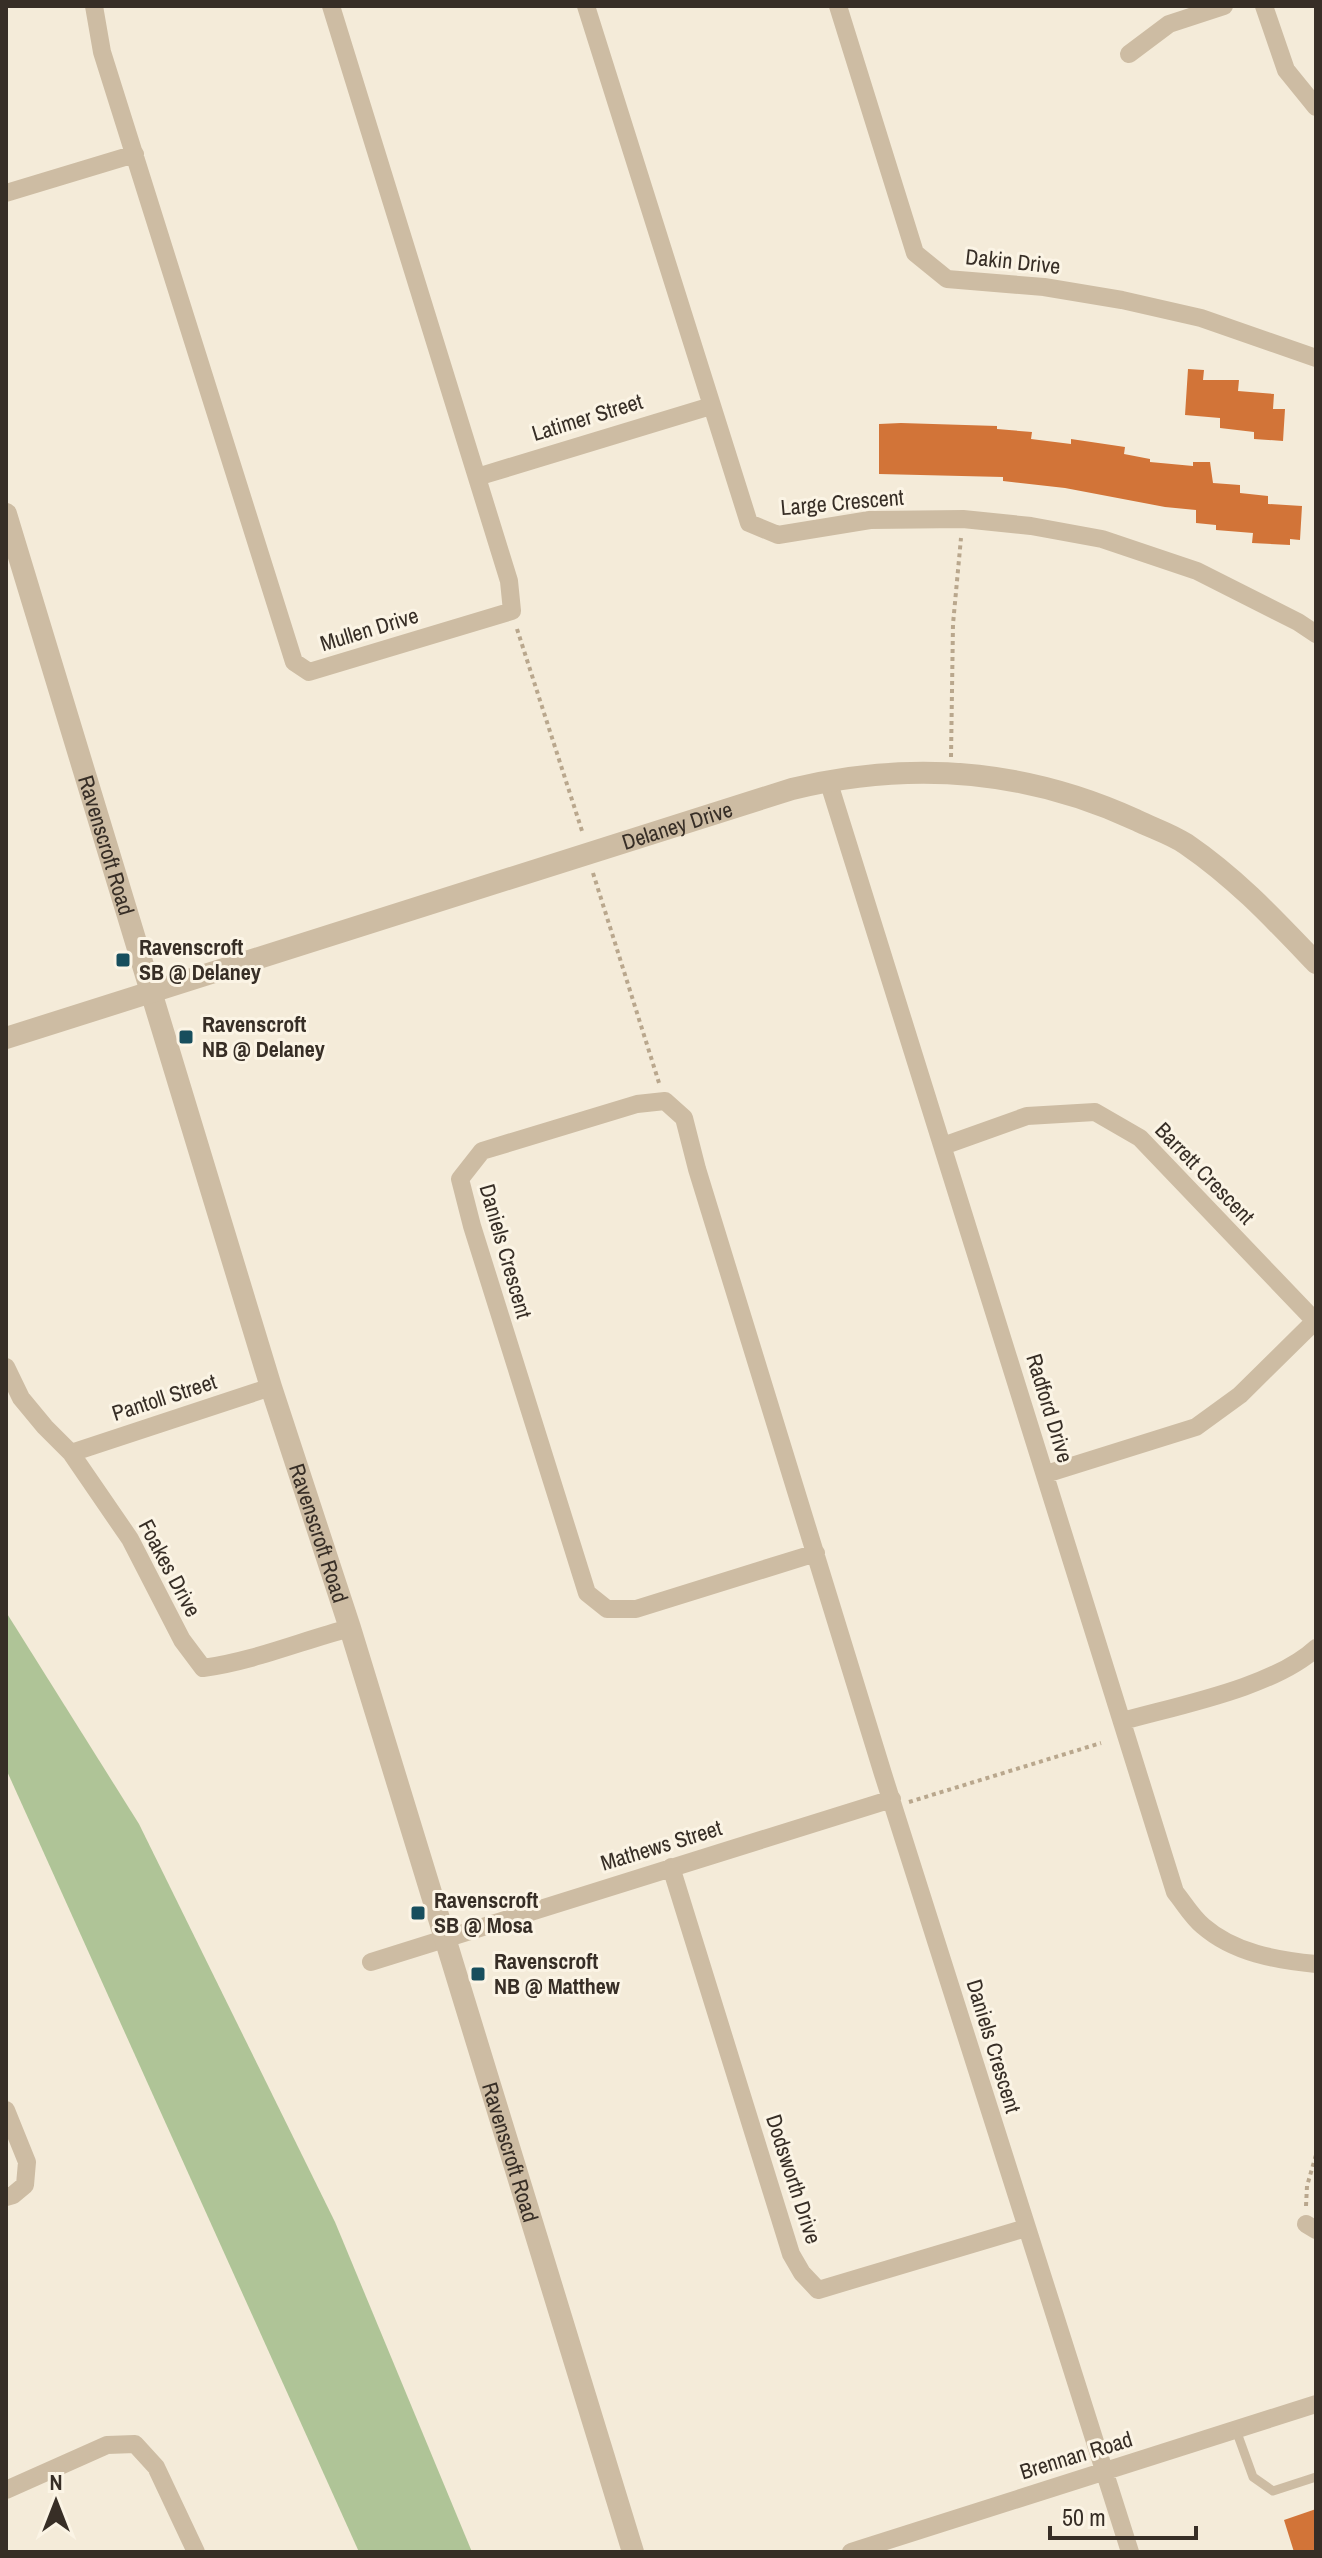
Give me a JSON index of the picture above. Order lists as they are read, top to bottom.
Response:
{
  "streets": {
    "street": [
      "Dakin Drive",
      "Latimer Street",
      "Large Crescent",
      "Mullen Drive",
      "Delaney Drive",
      "Ravenscroft Road",
      "Barrett Crescent",
      "Daniels Crescent",
      "Pantoll Street",
      "Radford Drive",
      "Foakes Drive",
      "Mathews Street",
      "Dodsworth Drive",
      "Brennan Road"
    ]
  },
  "crossings": [
    ["Latimer Street", "Large Crescent"],
    ["Latimer Street", "Mullen Drive"],
    ["Delaney Drive", "Ravenscroft Road"],
    ["Delaney Drive", "Radford Drive"],
    ["Ravenscroft Road", "Pantoll Street"],
    ["Ravenscroft Road", "Foakes Drive"],
    ["Ravenscroft Road", "Mathews Street"],
    ["Barrett Crescent", "Radford Drive"],
    ["Daniels Crescent", "Mathews Street"],
    ["Daniels Crescent", "Dodsworth Drive"],
    ["Daniels Crescent", "Brennan Road"],
    ["Pantoll Street", "Foakes Drive"],
    ["Mathews Street", "Dodsworth Drive"]
  ],
  "places": {
    "transit": [
      "Ravenscroft SB @ Delaney",
      "Ravenscroft NB @ Delaney",
      "Ravenscroft SB @ Mosa",
      "Ravenscroft NB @ Matthew"
    ]
  },
  "scale_bar": "50 m",
  "north": "top"
}
